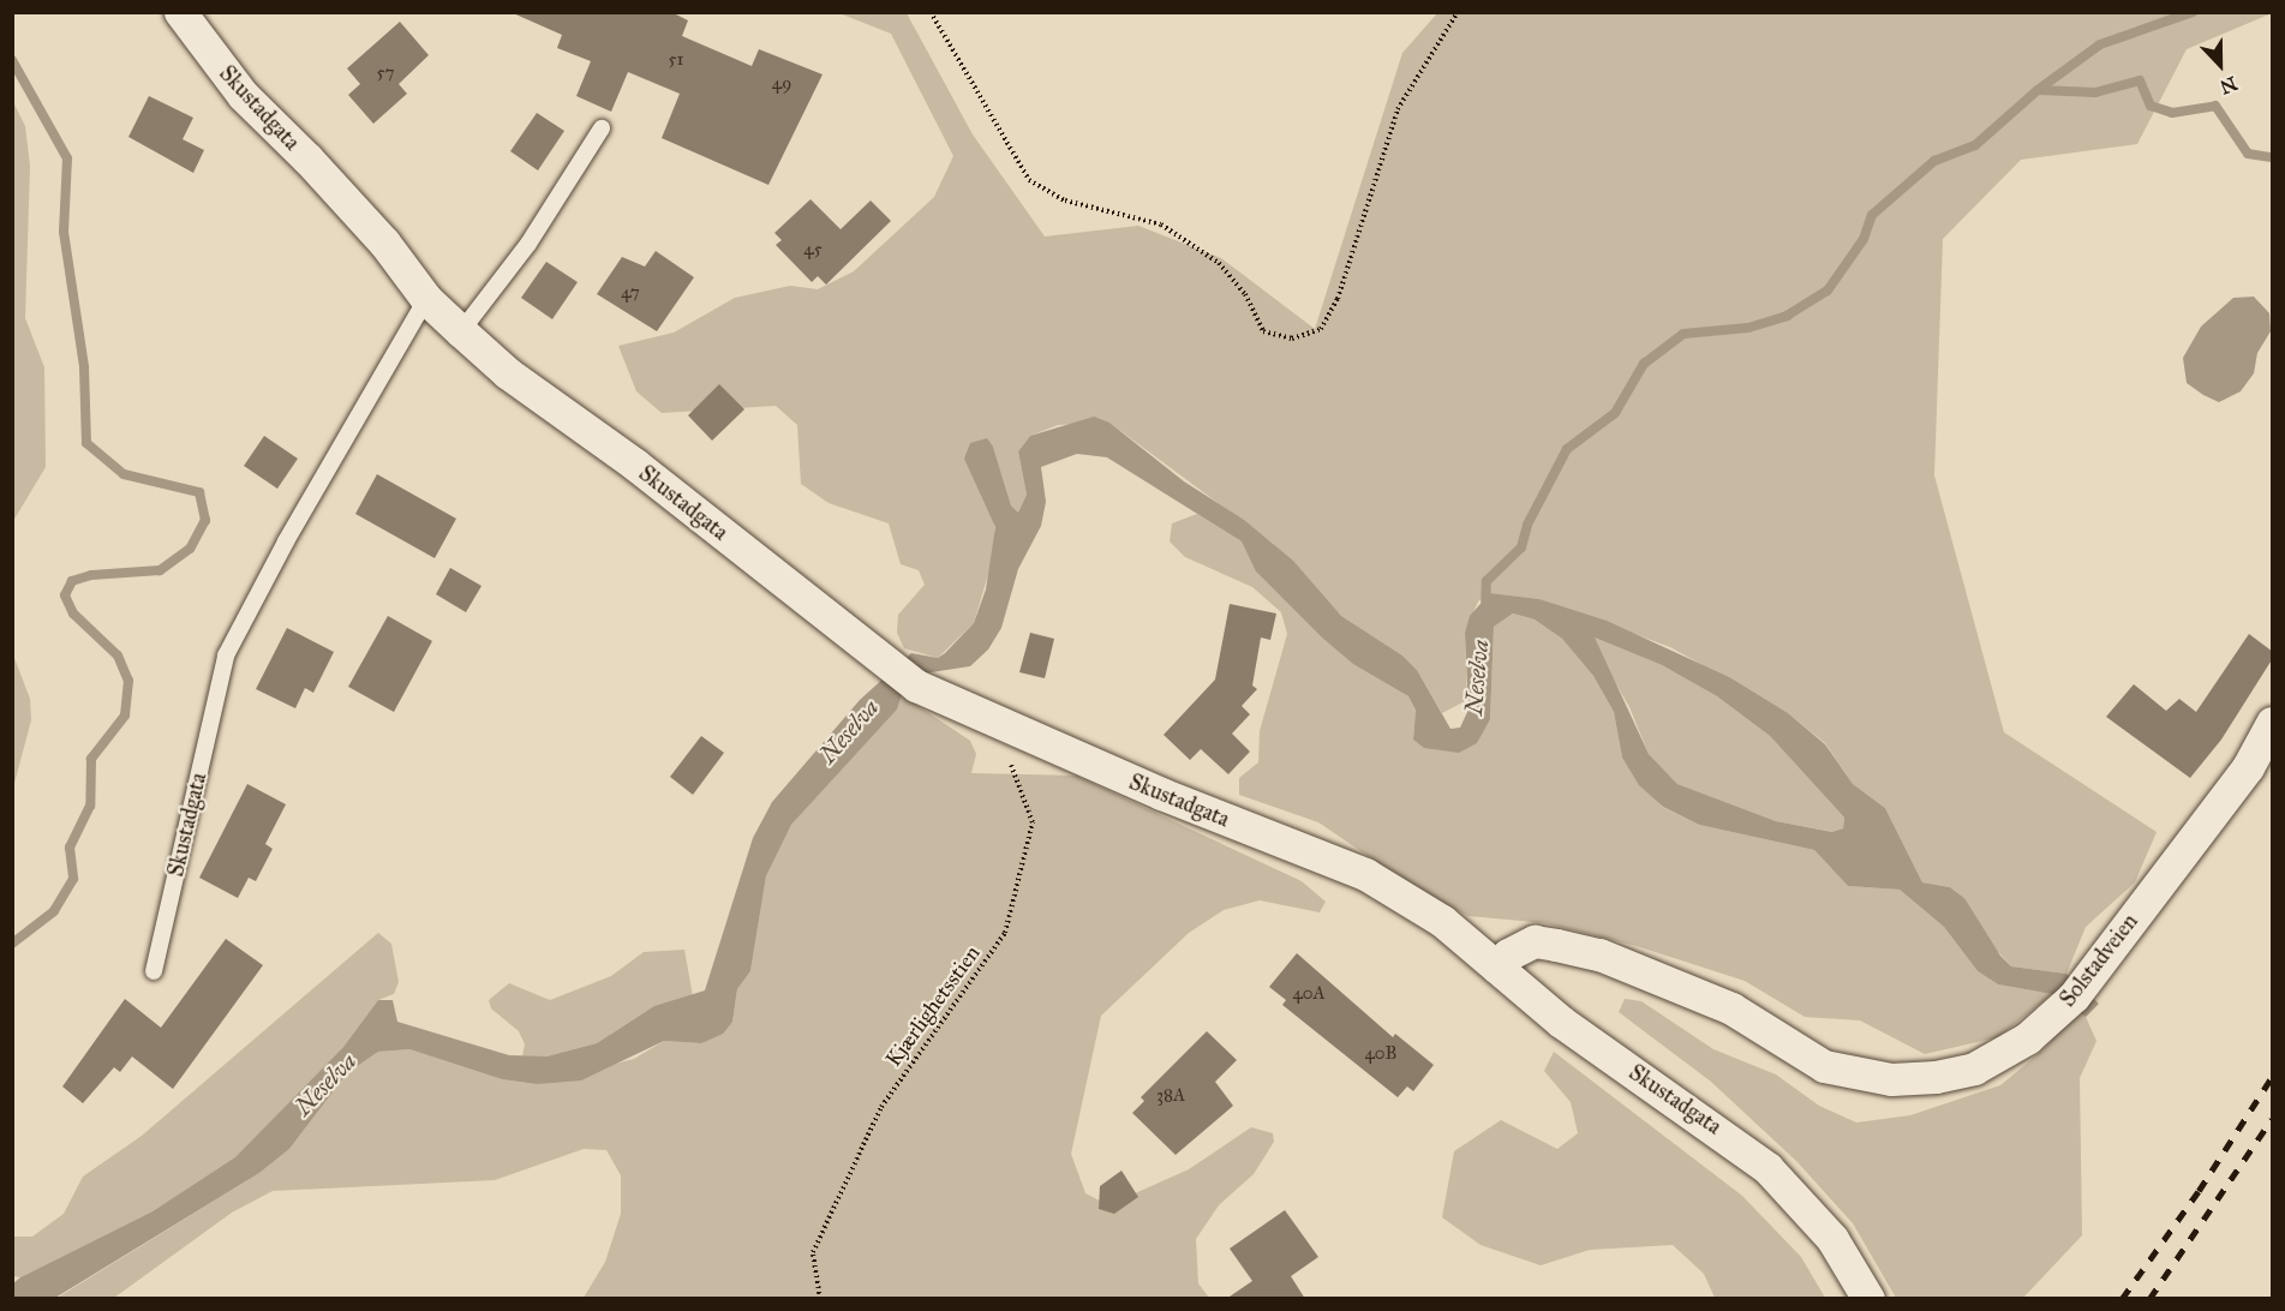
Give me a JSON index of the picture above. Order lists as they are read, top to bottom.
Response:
{
  "streets": {
    "street": ["Skustadgata", "Solstadveien"],
    "path": ["Kjærlighetsstien"]
  },
  "crossings": [
    ["Skustadgata", "Solstadveien"],
    ["Skustadgata", "Kjærlighetsstien"]
  ],
  "water": ["Neselva"],
  "house_numbers": [
    "51",
    "57",
    "49",
    "45",
    "47",
    "40A",
    "40B",
    "38A"
  ],
  "north": "bottom"
}
